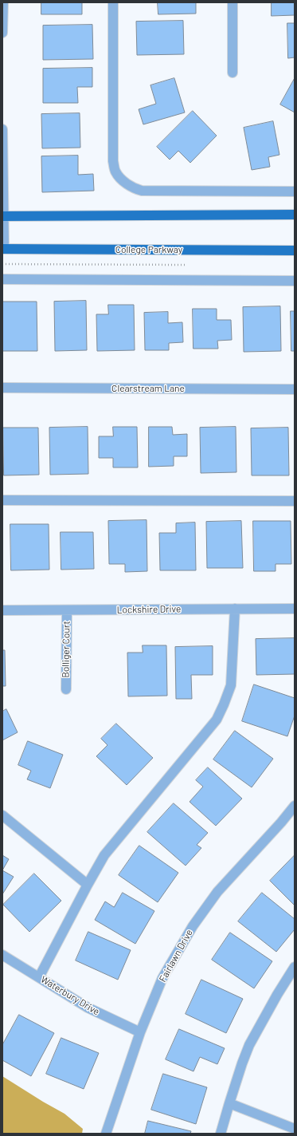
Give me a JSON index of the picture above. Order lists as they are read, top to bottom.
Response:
{
  "streets": {
    "main road": ["College Parkway"],
    "street": [
      "Clearstream Lane",
      "Lockshire Drive",
      "Bolliger Court",
      "Fairlawn Drive",
      "Waterbury Drive"
    ]
  },
  "crossings": [
    ["Lockshire Drive", "Bolliger Court"],
    ["Fairlawn Drive", "Waterbury Drive"]
  ]
}
